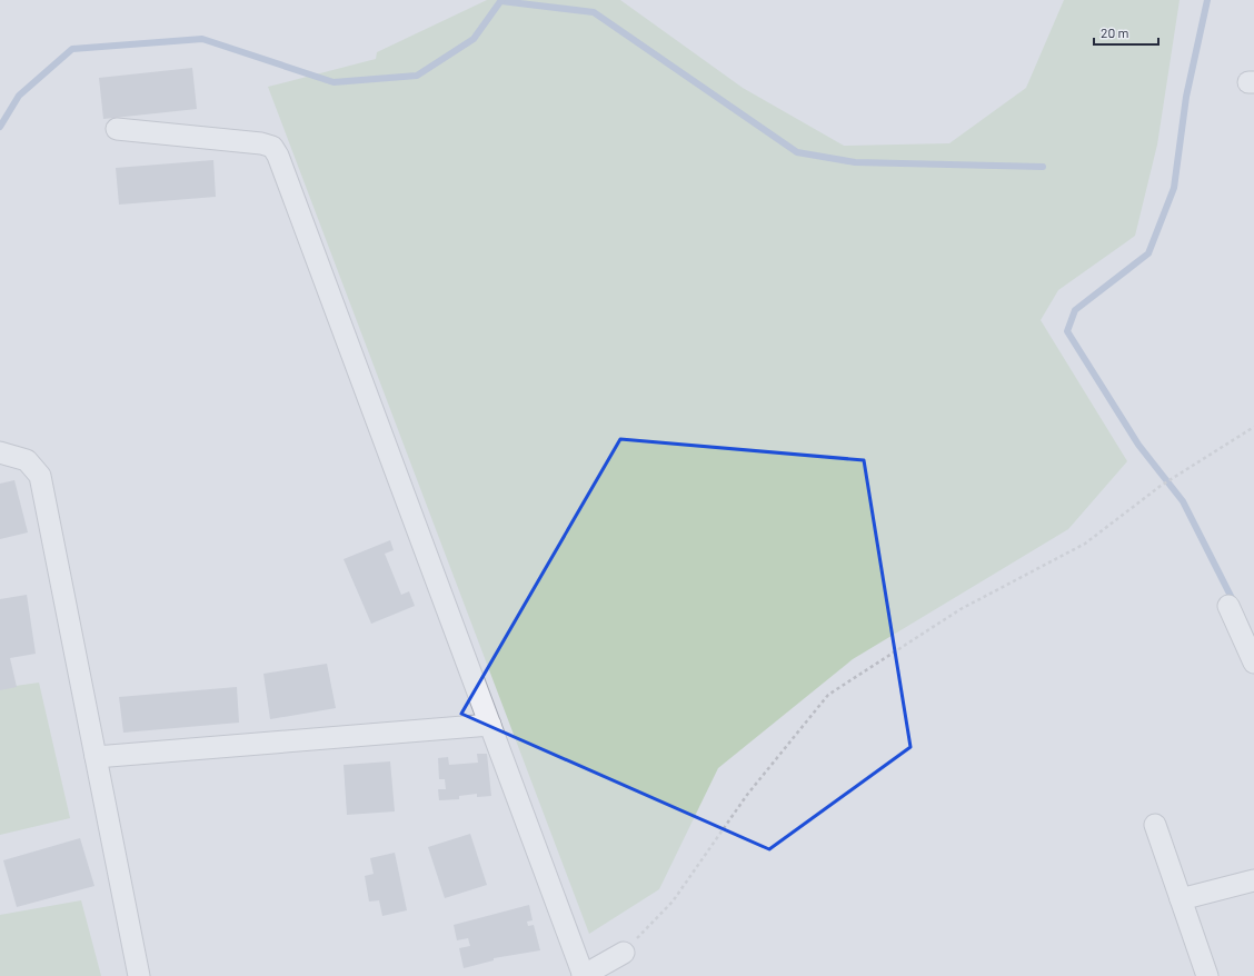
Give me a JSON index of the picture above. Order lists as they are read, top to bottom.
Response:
{
  "scale_bar": "20 m"
}
